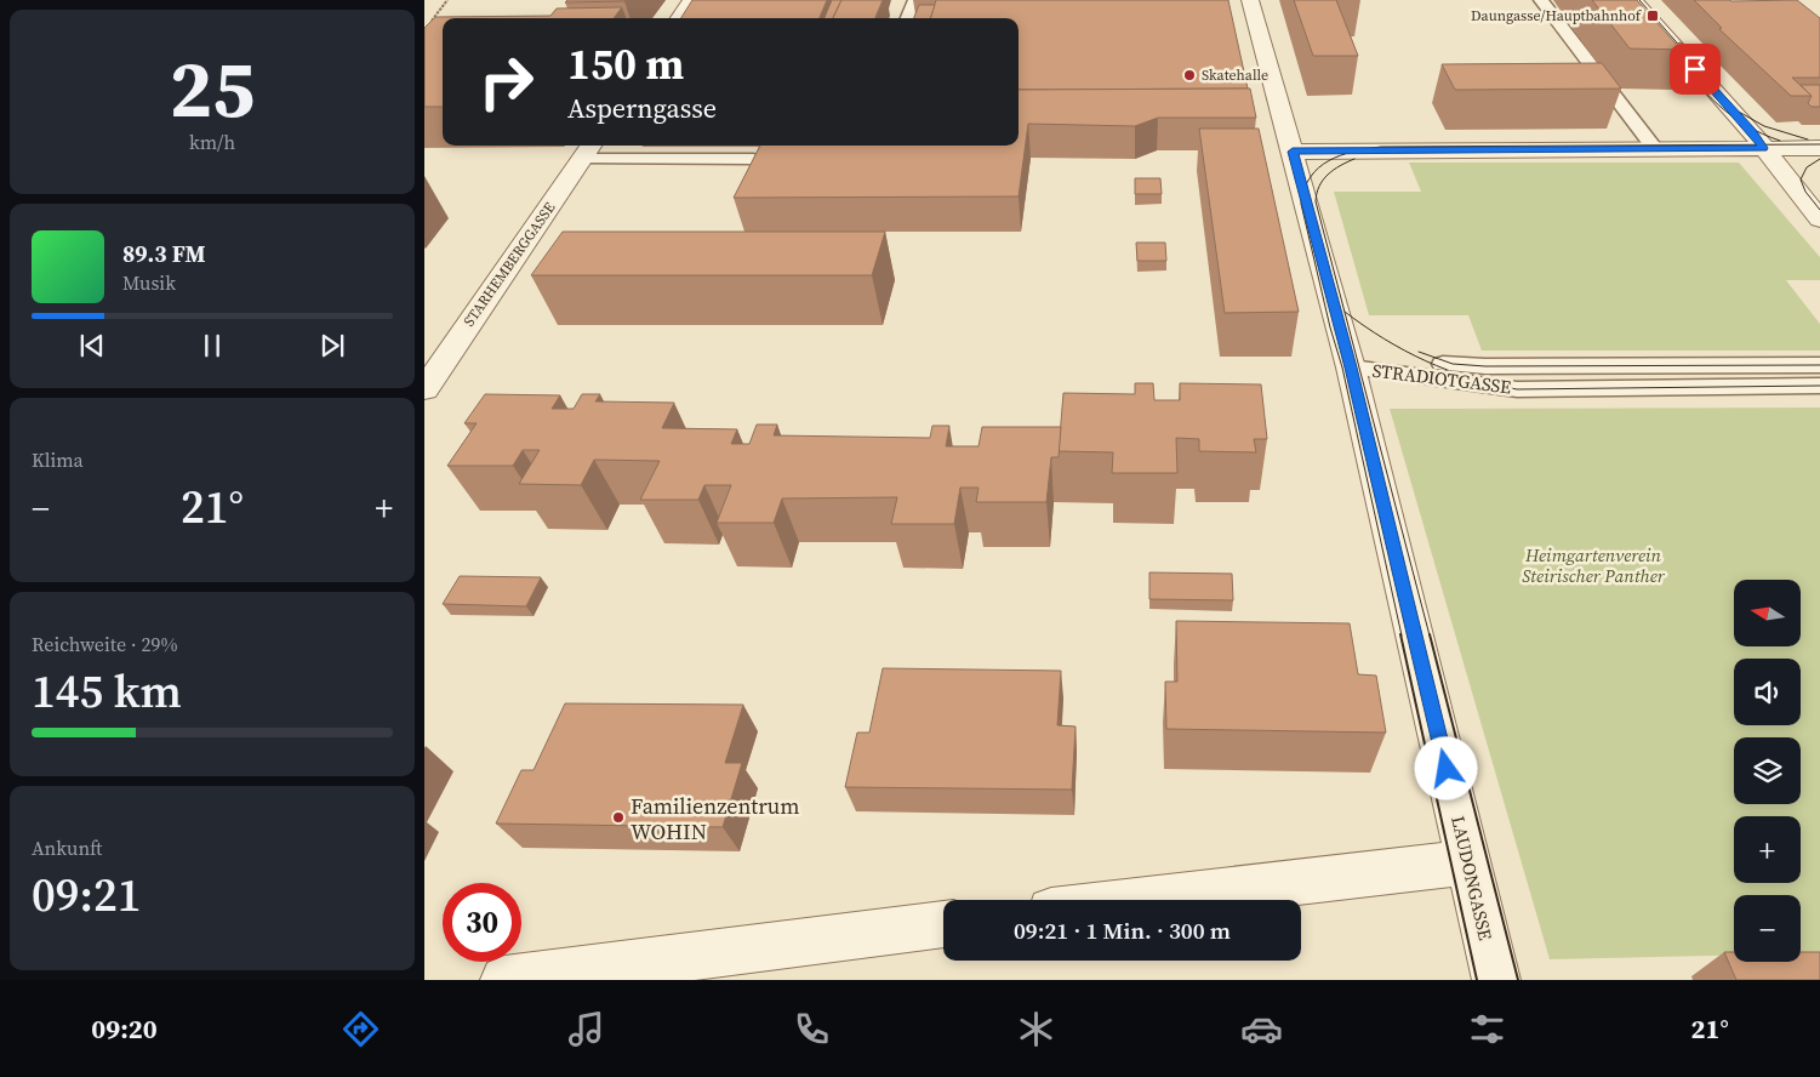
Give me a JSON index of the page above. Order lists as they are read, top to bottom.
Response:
{
  "streets": {
    "street": ["STARHEMBERGGASSE", "LAUDONGASSE"],
    "lane": ["STRADIOTGASSE"]
  },
  "crossings": [
    ["STRADIOTGASSE", "LAUDONGASSE"]
  ],
  "parks": ["Heimgartenverein Steirischer Panther"],
  "places": {
    "transit": ["Daungasse/Hauptbahnhof"],
    "other": ["Skatehalle", "Familienzentrum WOHIN"]
  },
  "north": "left",
  "page": {
    "tile": [
      ["25", "km/h"],
      "Klima",
      ["Reichweite · 29%", "145 km"],
      ["Ankunft", "09:21"]
    ],
    "turn": ["150 m", "Asperngasse"],
    "song": ["89.3 FM", "Musik"],
    "heat": ["−", "21°", "+"],
    "map_buttons": ["+", "−"],
    "limit": "30",
    "trip": "09:21 · 1 Min. · 300 m",
    "tabs": ["09:20", "21°"]
  }
}
